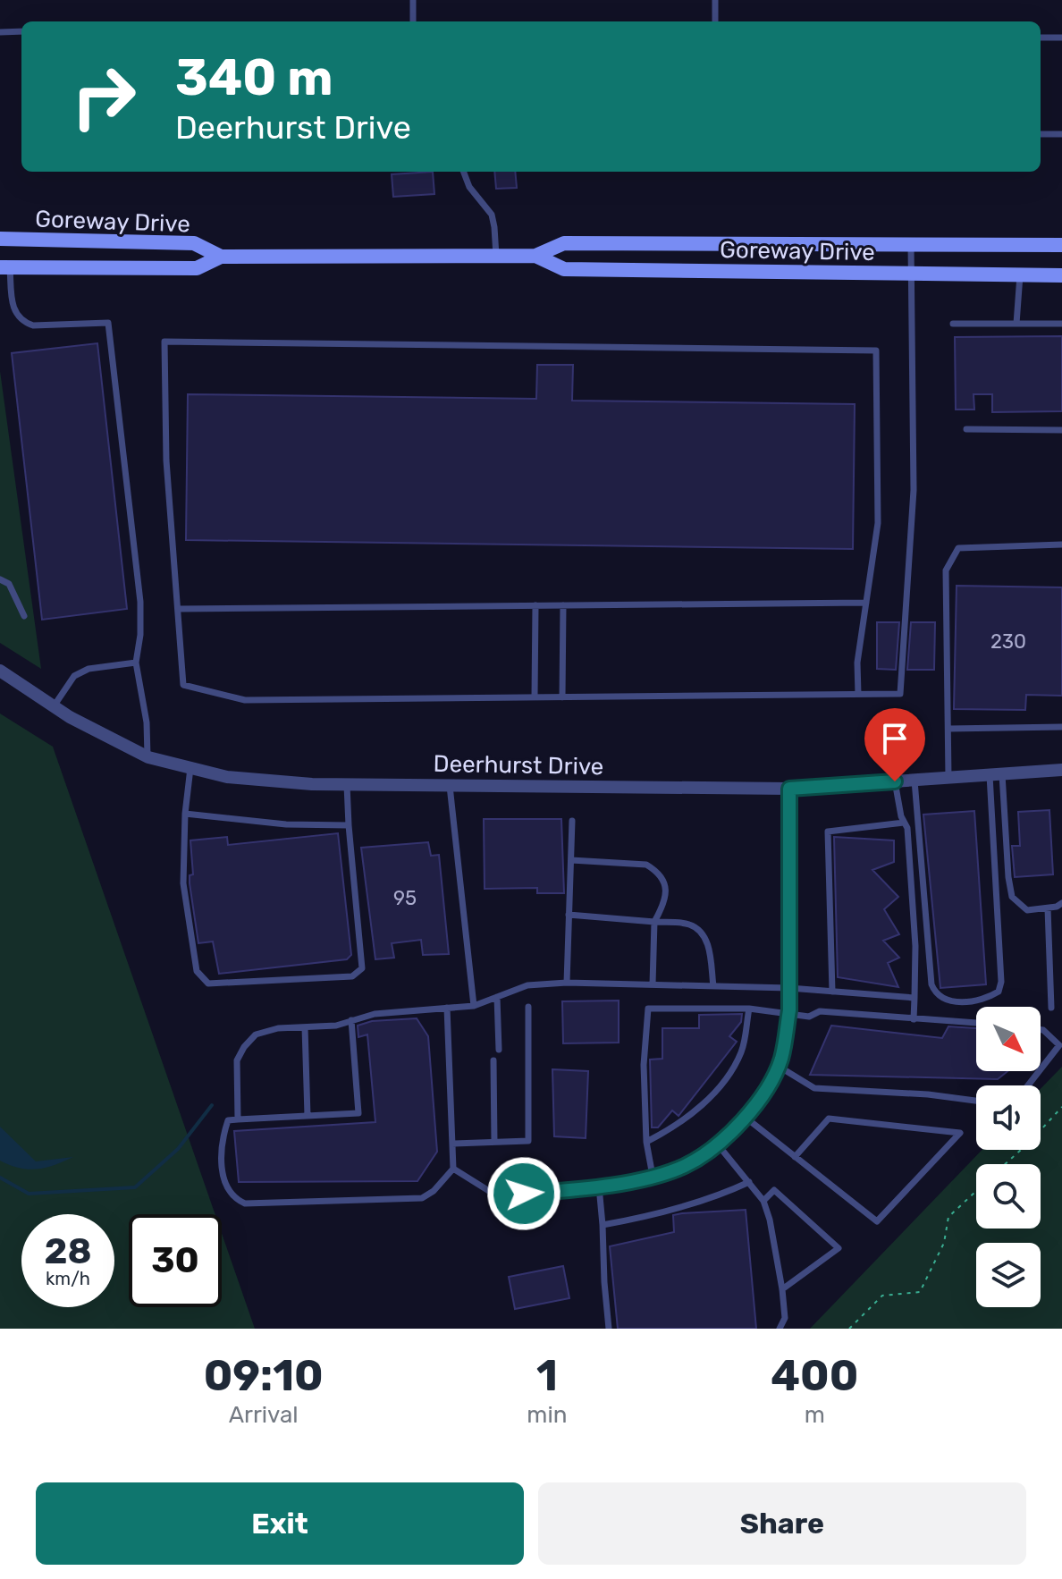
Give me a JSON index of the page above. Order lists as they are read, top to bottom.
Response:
{
  "streets": {
    "main road": ["Goreway Drive"],
    "street": ["Deerhurst Drive"]
  },
  "house_numbers": ["230", "95"],
  "north": "bottom right",
  "page": {
    "turn": ["340 m", "Deerhurst Drive"],
    "speed": "28 km/h",
    "limit": "30",
    "eta": [
      "09:10",
      "Arrival",
      "1",
      "min",
      "400",
      "m"
    ],
    "buttons": ["Exit", "Share"]
  }
}
